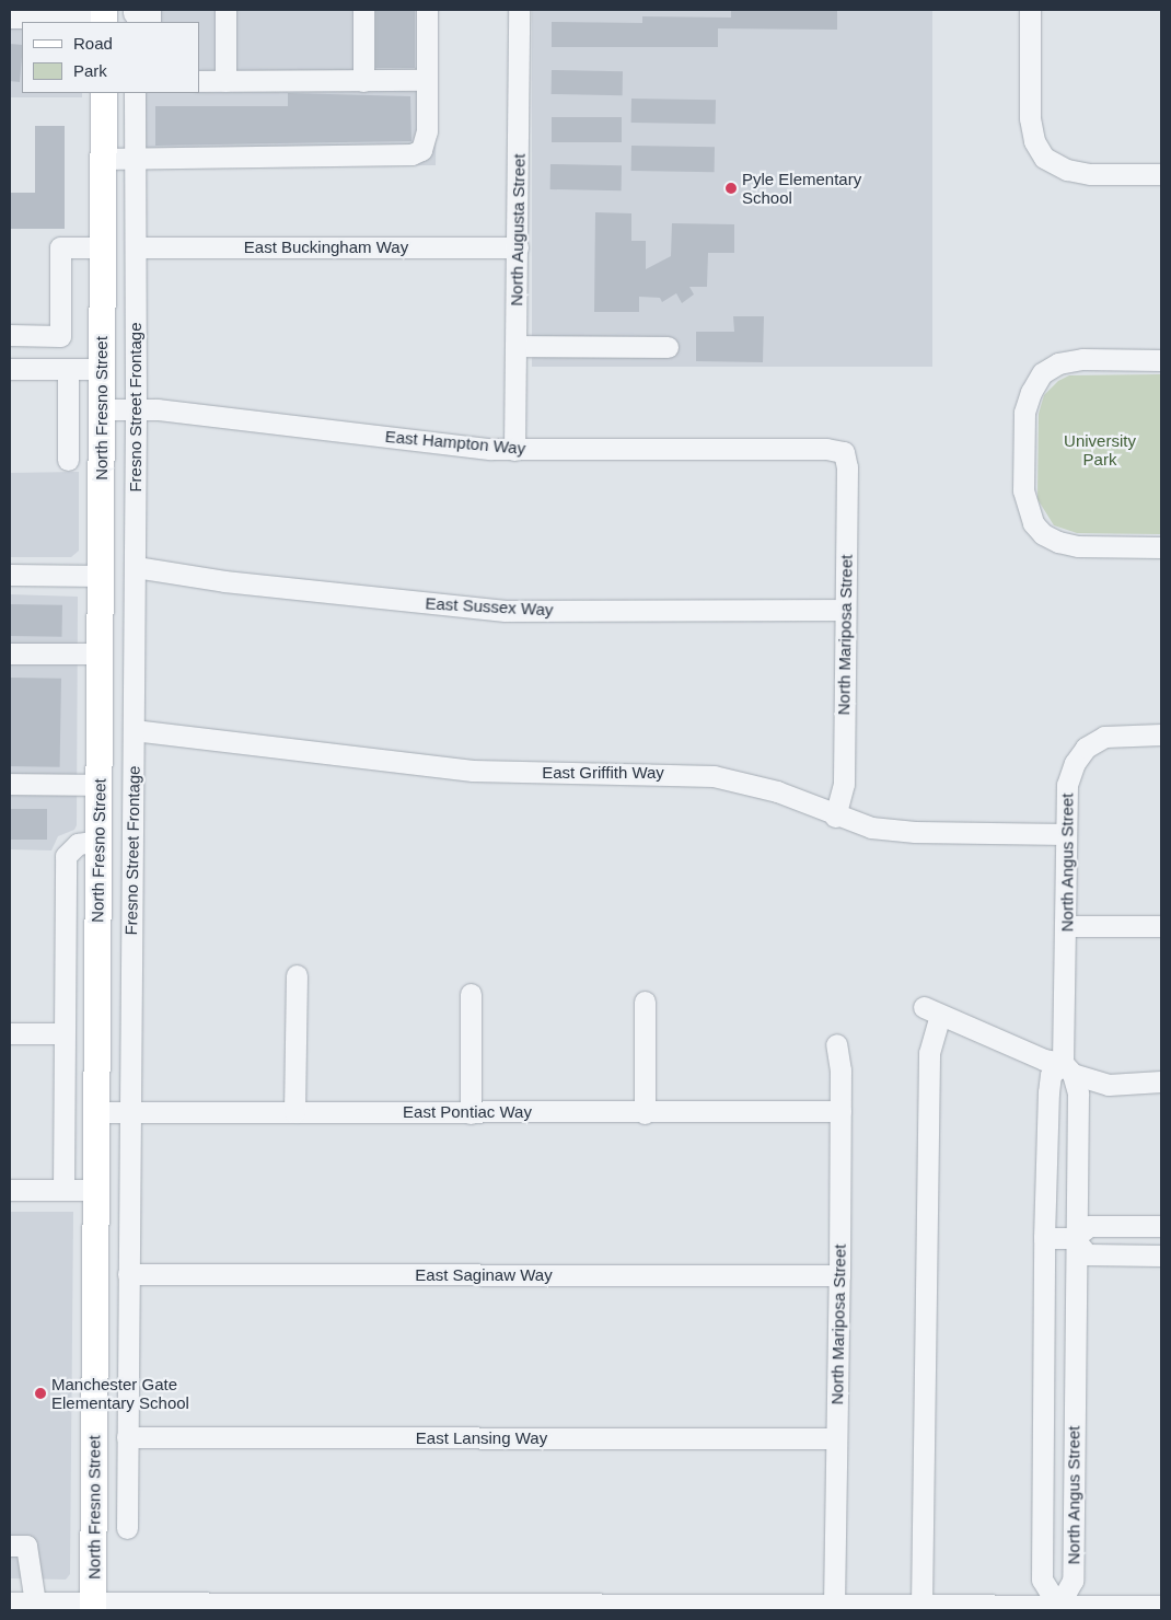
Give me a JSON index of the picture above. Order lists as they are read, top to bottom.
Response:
{
  "streets": {
    "main road": ["North Fresno Street"],
    "street": [
      "North Augusta Street",
      "East Buckingham Way",
      "Fresno Street Frontage",
      "East Hampton Way",
      "East Sussex Way",
      "North Mariposa Street",
      "East Griffith Way",
      "North Angus Street",
      "East Pontiac Way",
      "East Saginaw Way",
      "East Lansing Way"
    ]
  },
  "crossings": [
    ["North Augusta Street", "East Buckingham Way"],
    ["North Augusta Street", "East Hampton Way"],
    ["East Buckingham Way", "Fresno Street Frontage"],
    ["Fresno Street Frontage", "East Hampton Way"],
    ["Fresno Street Frontage", "East Sussex Way"],
    ["Fresno Street Frontage", "East Griffith Way"],
    ["Fresno Street Frontage", "East Pontiac Way"],
    ["Fresno Street Frontage", "East Saginaw Way"],
    ["Fresno Street Frontage", "East Lansing Way"],
    ["North Fresno Street", "East Hampton Way"],
    ["North Fresno Street", "East Pontiac Way"],
    ["East Hampton Way", "North Mariposa Street"],
    ["East Sussex Way", "North Mariposa Street"],
    ["North Mariposa Street", "East Griffith Way"],
    ["North Mariposa Street", "East Pontiac Way"],
    ["North Mariposa Street", "East Saginaw Way"],
    ["North Mariposa Street", "East Lansing Way"],
    ["East Griffith Way", "North Angus Street"]
  ],
  "parks": ["University Park"],
  "places": ["Pyle Elementary School", "Manchester Gate Elementary School"],
  "legend": ["Road", "Park"]
}
